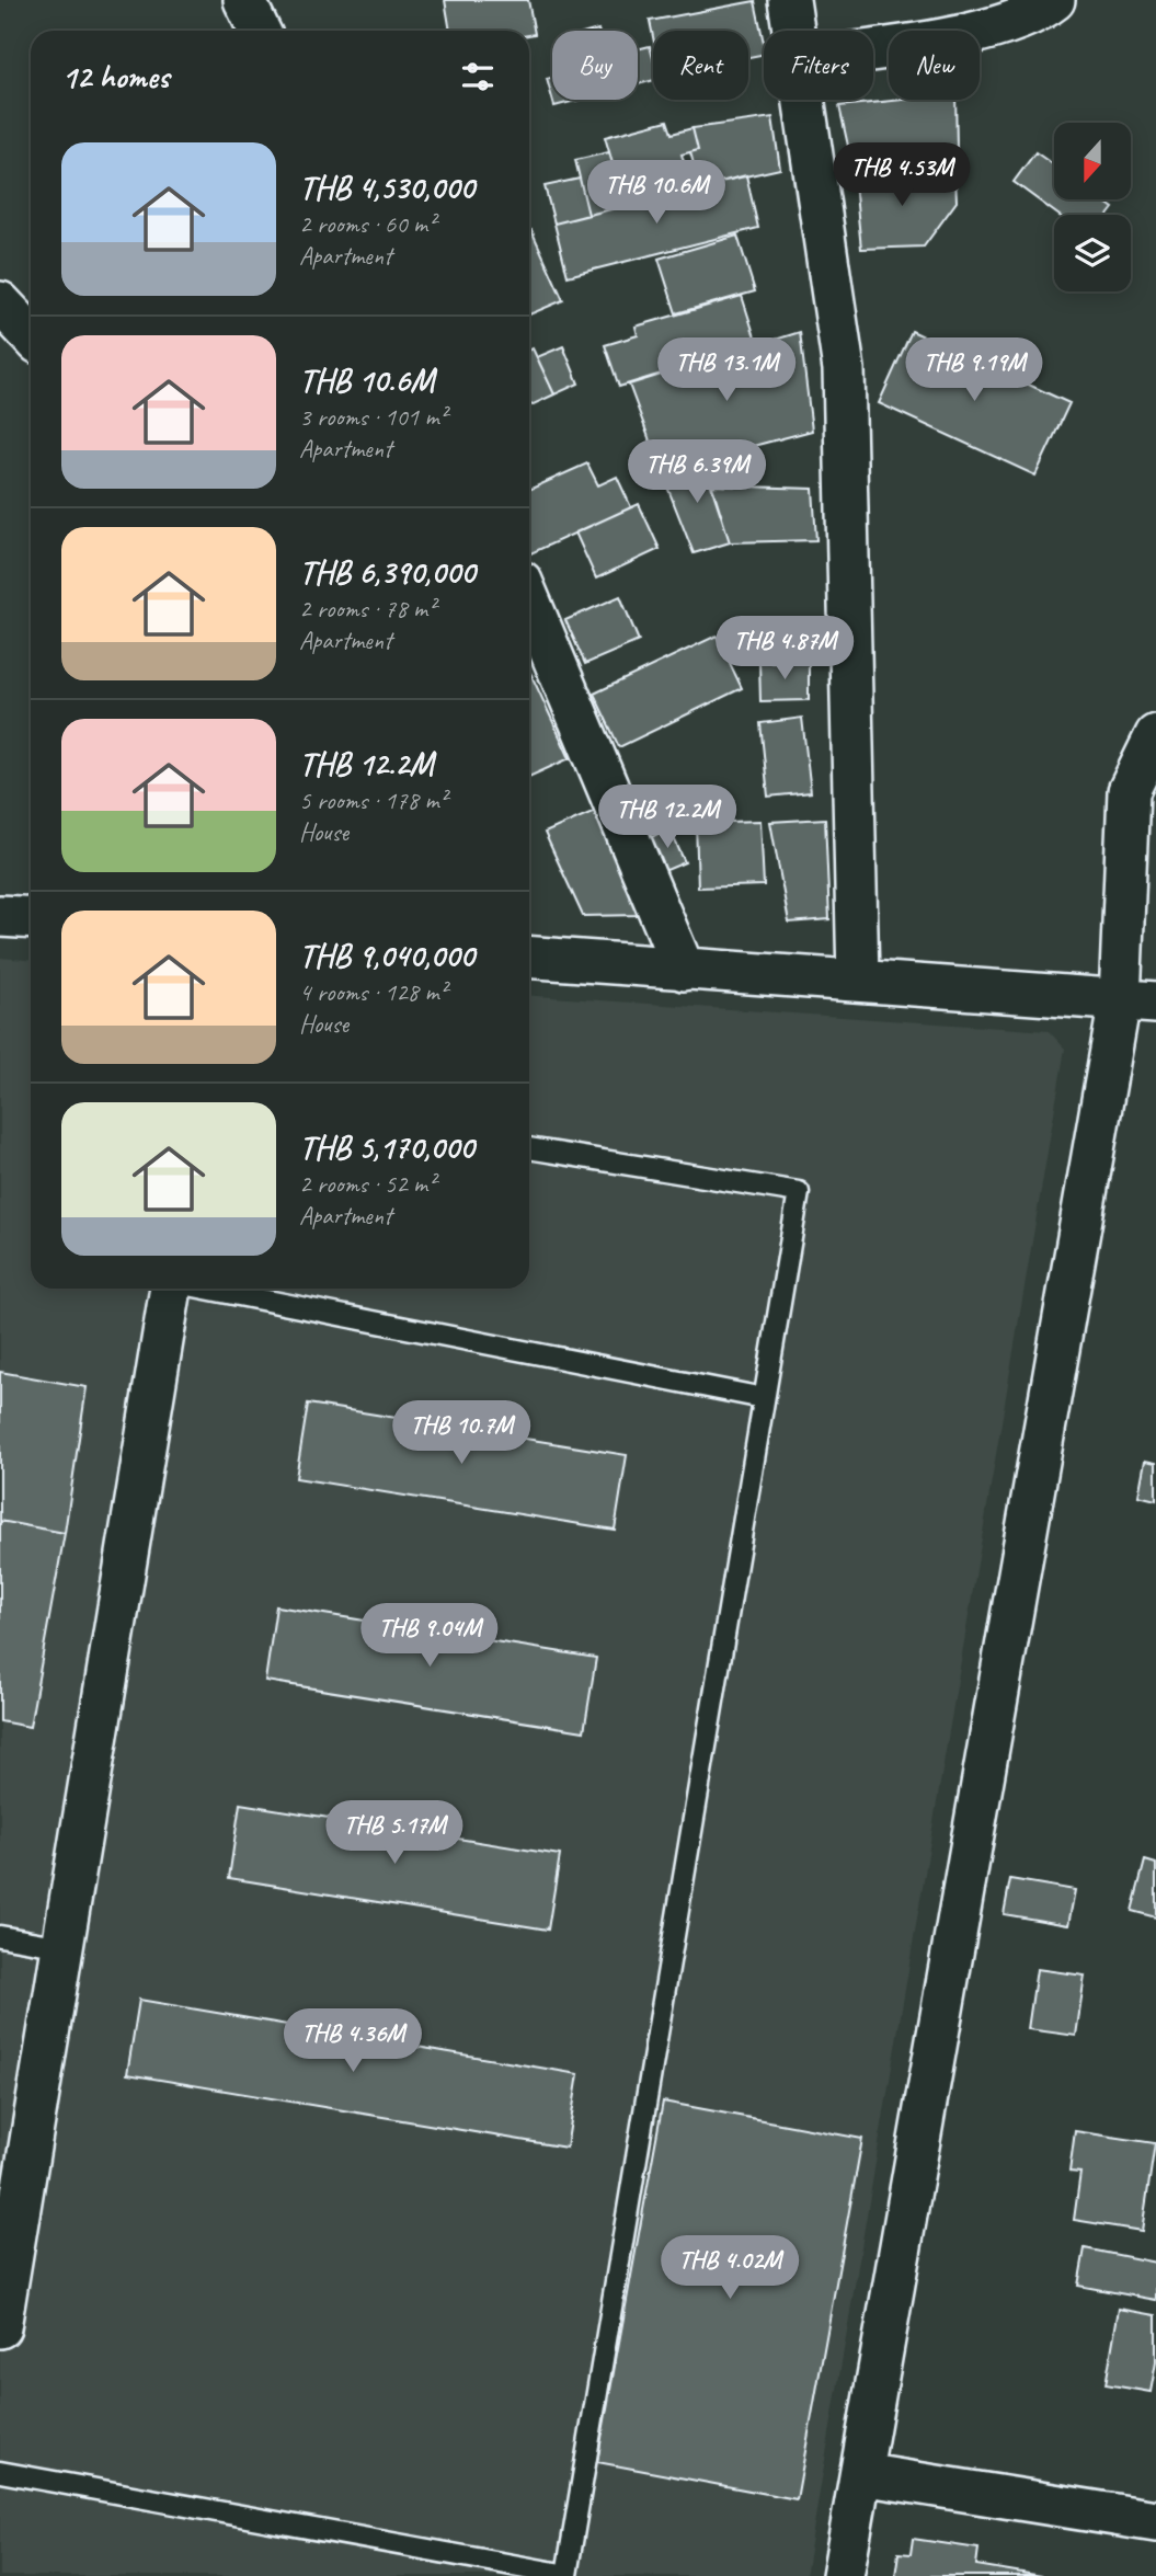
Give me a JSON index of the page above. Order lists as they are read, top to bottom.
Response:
{
  "north": "bottom",
  "page": {
    "chip": [
      "Buy",
      "Rent",
      "Filters",
      "New"
    ],
    "heading": "12 homes",
    "list": [
      {
        "name": "THB 4,530,000",
        "note": "2 rooms · 60 m² · Apartment"
      },
      {
        "name": "THB 10.6M",
        "note": "3 rooms · 101 m² · Apartment"
      },
      {
        "name": "THB 6,390,000",
        "note": "2 rooms · 78 m² · Apartment"
      },
      {
        "name": "THB 12.2M",
        "note": "5 rooms · 178 m² · House"
      },
      {
        "name": "THB 9,040,000",
        "note": "4 rooms · 128 m² · House"
      },
      {
        "name": "THB 5,170,000",
        "note": "2 rooms · 52 m² · Apartment"
      }
    ],
    "price": [
      "THB 4.53M",
      "THB 10.6M",
      "THB 13.1M",
      "THB 9.19M",
      "THB 6.39M",
      "THB 4.87M",
      "THB 12.2M",
      "THB 10.7M",
      "THB 9.04M",
      "THB 5.17M",
      "THB 4.36M",
      "THB 4.02M"
    ]
  }
}
